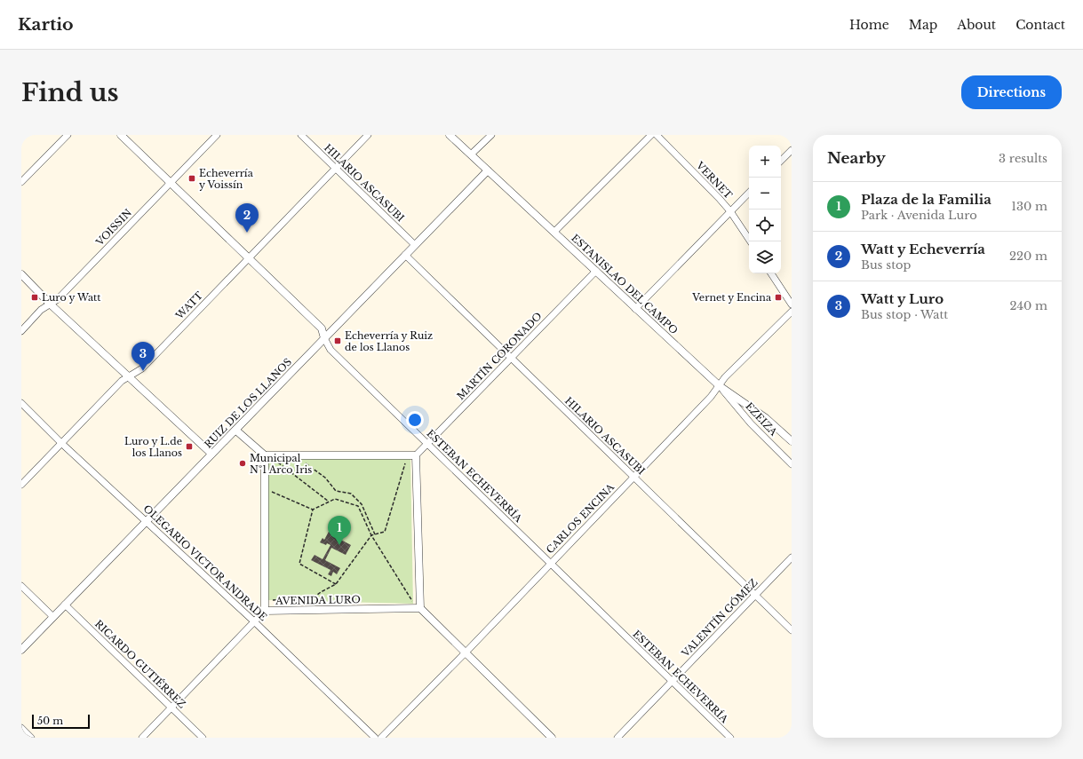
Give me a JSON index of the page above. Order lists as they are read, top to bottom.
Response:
{
  "streets": {
    "street": [
      "VERNET",
      "HILARIO ASCASUBI",
      "VOISSIN",
      "ESTANISLAO DEL CAMPO",
      "WATT",
      "MARTÍN CORONADO",
      "RUIZ DE LOS LLANOS",
      "EZEIZA",
      "ESTEBAN ECHEVERRÍA",
      "CARLOS ENCINA",
      "OLEGARIO VICTOR ANDRADE",
      "AVENIDA LURO",
      "VALENTÍN GÓMEZ",
      "RICARDO GUTIÉRREZ"
    ]
  },
  "crossings": [
    ["HILARIO ASCASUBI", "WATT"],
    ["HILARIO ASCASUBI", "MARTÍN CORONADO"],
    ["HILARIO ASCASUBI", "RUIZ DE LOS LLANOS"],
    ["HILARIO ASCASUBI", "CARLOS ENCINA"],
    ["HILARIO ASCASUBI", "VALENTÍN GÓMEZ"],
    ["VOISSIN", "ESTEBAN ECHEVERRÍA"],
    ["ESTANISLAO DEL CAMPO", "MARTÍN CORONADO"],
    ["ESTANISLAO DEL CAMPO", "RUIZ DE LOS LLANOS"],
    ["ESTANISLAO DEL CAMPO", "EZEIZA"],
    ["ESTANISLAO DEL CAMPO", "CARLOS ENCINA"],
    ["WATT", "ESTEBAN ECHEVERRÍA"],
    ["WATT", "OLEGARIO VICTOR ANDRADE"],
    ["MARTÍN CORONADO", "ESTEBAN ECHEVERRÍA"],
    ["RUIZ DE LOS LLANOS", "ESTEBAN ECHEVERRÍA"],
    ["RUIZ DE LOS LLANOS", "OLEGARIO VICTOR ANDRADE"],
    ["RUIZ DE LOS LLANOS", "RICARDO GUTIÉRREZ"],
    ["EZEIZA", "CARLOS ENCINA"],
    ["ESTEBAN ECHEVERRÍA", "CARLOS ENCINA"],
    ["ESTEBAN ECHEVERRÍA", "VALENTÍN GÓMEZ"]
  ],
  "places": {
    "transit": [
      "Echeverría y Voissín",
      "Luro y Watt",
      "Vernet y Encina",
      "Echeverría y Ruiz de los Llanos",
      "Luro y L.de los Llanos"
    ],
    "other": ["Municipal Nº1 Arco Iris"]
  },
  "scale_bar": "50 m",
  "page": {
    "header": "Kartio",
    "nav": [
      "Home",
      "Map",
      "About",
      "Contact"
    ],
    "buttons": "Directions",
    "title": "Find us",
    "heading": ["Nearby", "3 results"],
    "map_buttons": ["+", "−"],
    "list": [
      {
        "mark": "1",
        "name": "Plaza de la Familia",
        "note": "Park · Avenida Luro",
        "value": "130 m"
      },
      {
        "mark": "2",
        "name": "Watt y Echeverría",
        "note": "Bus stop",
        "value": "220 m"
      },
      {
        "mark": "3",
        "name": "Watt y Luro",
        "note": "Bus stop · Watt",
        "value": "240 m"
      }
    ],
    "pins": ["2", "3", "1"],
    "scale": "50 m"
  }
}
